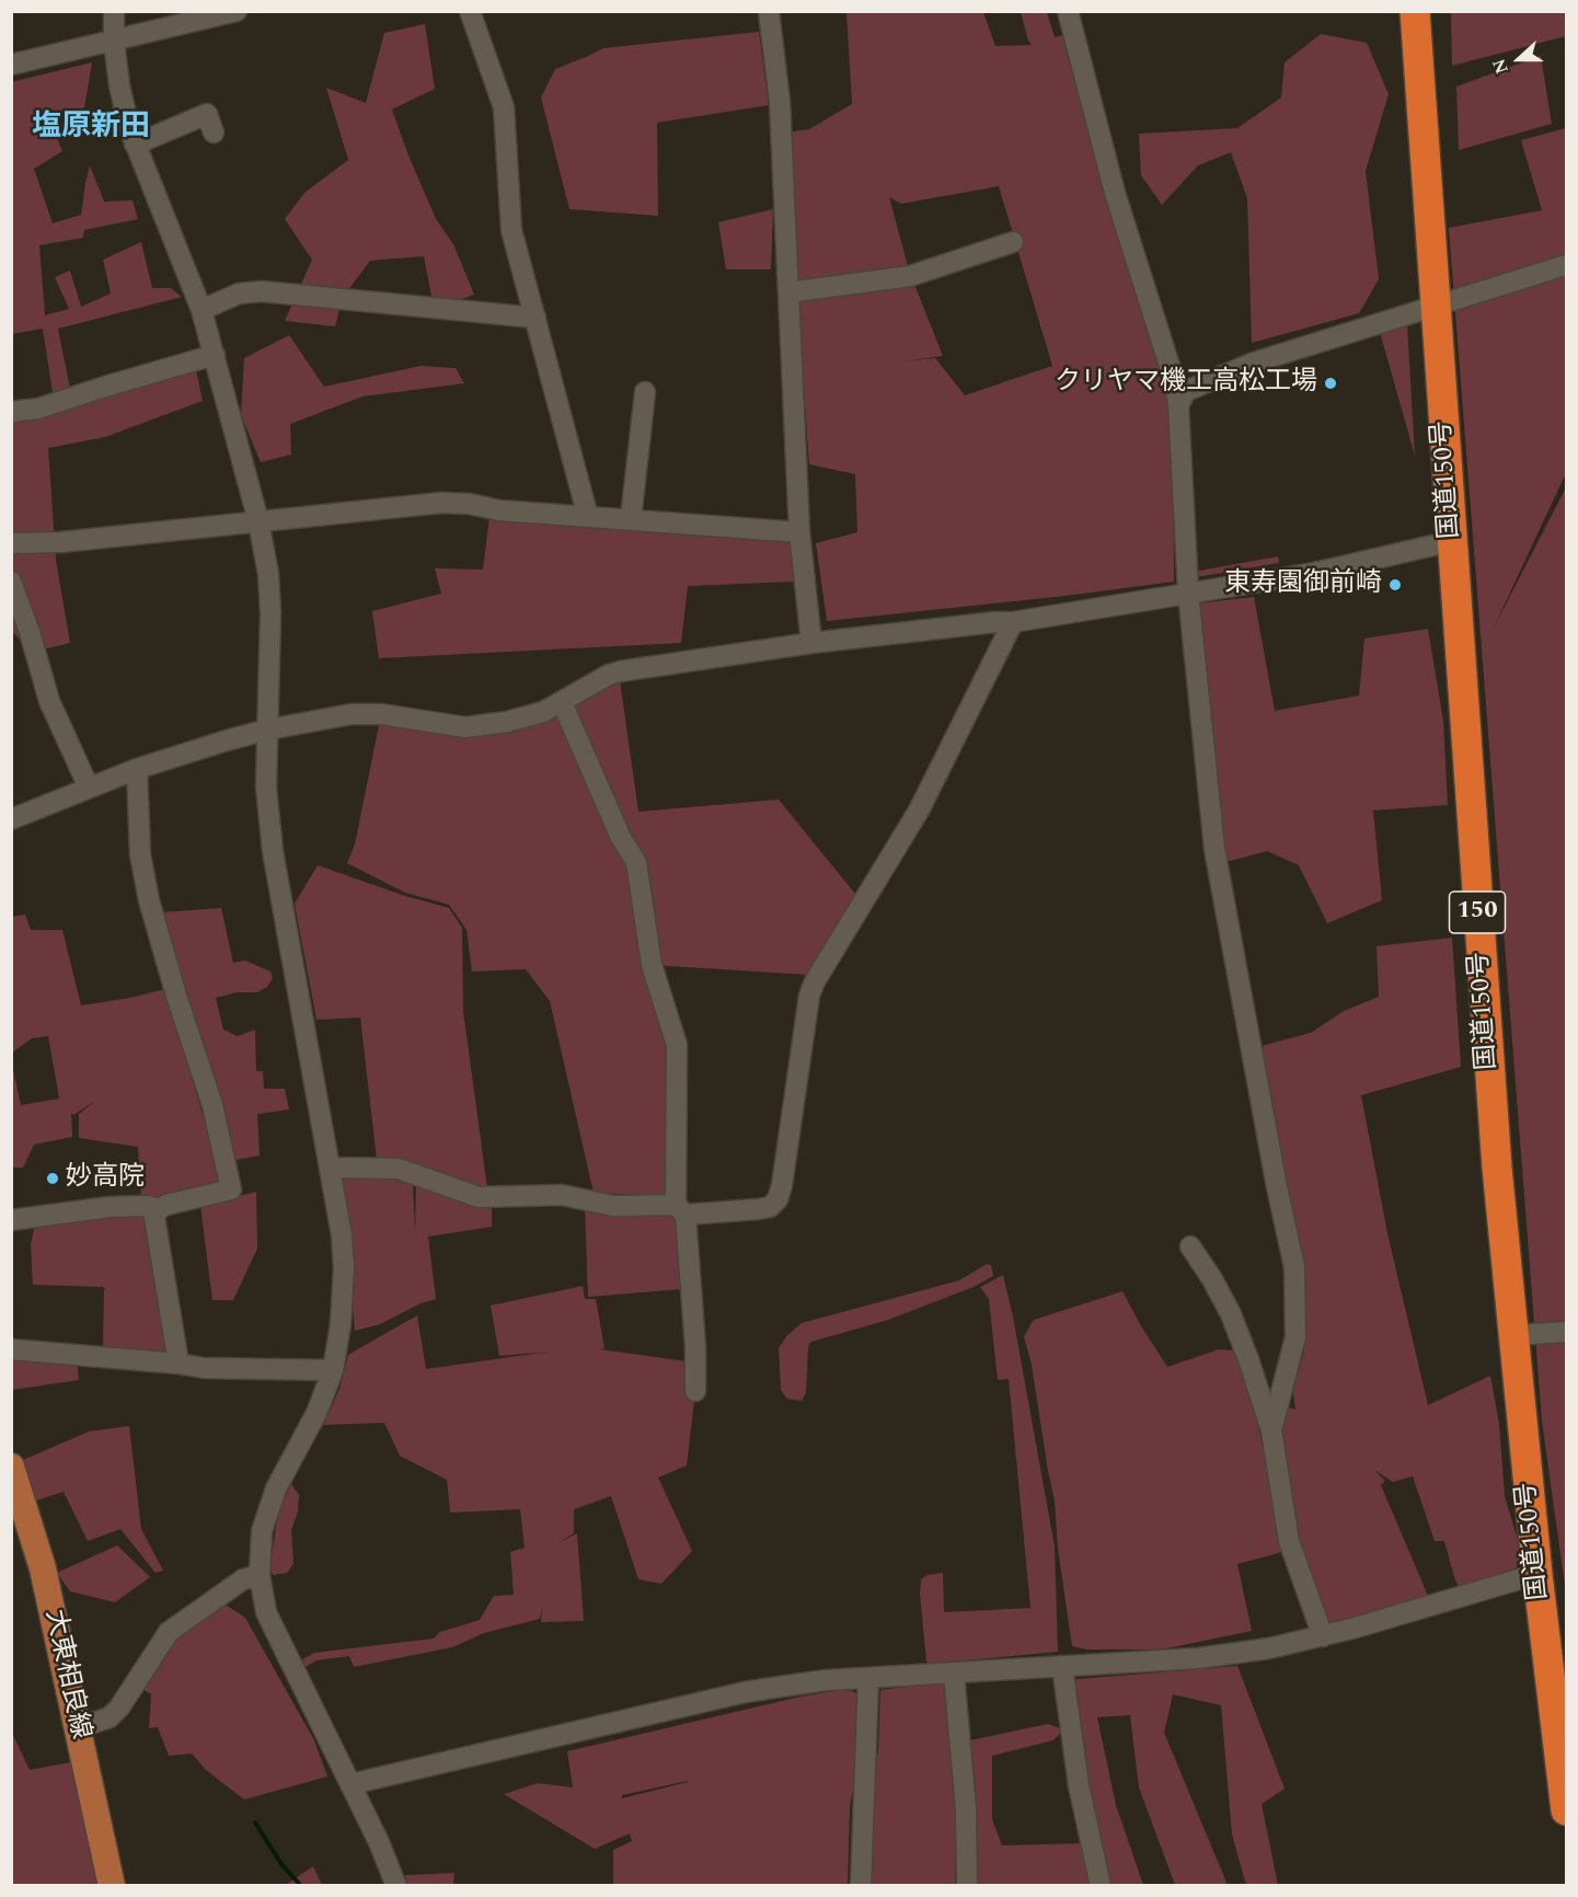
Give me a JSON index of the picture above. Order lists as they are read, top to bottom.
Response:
{
  "streets": {
    "highway": ["国道150号", "150"],
    "main road": ["大東相良線"]
  },
  "districts": ["塩原新田"],
  "places": ["クリヤマ機工高松工場", "東寿園御前崎", "妙高院"],
  "north": "left"
}
